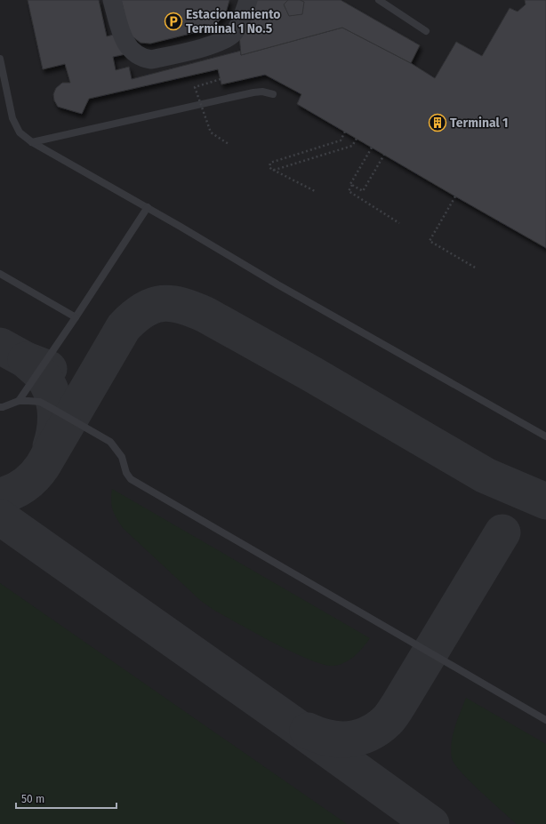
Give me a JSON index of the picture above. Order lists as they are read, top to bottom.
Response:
{
  "places": {
    "parking": ["Estacionamiento Terminal 1 No.5"],
    "building": ["Terminal 1"]
  },
  "scale_bar": "50 m"
}
